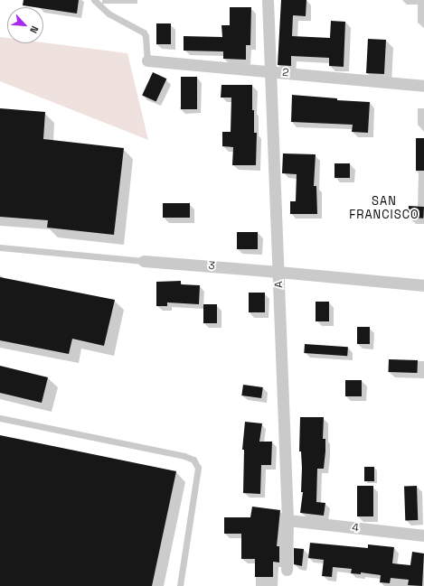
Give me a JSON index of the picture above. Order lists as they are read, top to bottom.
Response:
{
  "streets": {
    "street": [
      "2",
      "3",
      "A",
      "4"
    ]
  },
  "crossings": [
    ["2", "A"],
    ["3", "A"],
    ["A", "4"]
  ],
  "districts": ["SAN FRANCISCO"],
  "north": "bottom right"
}
